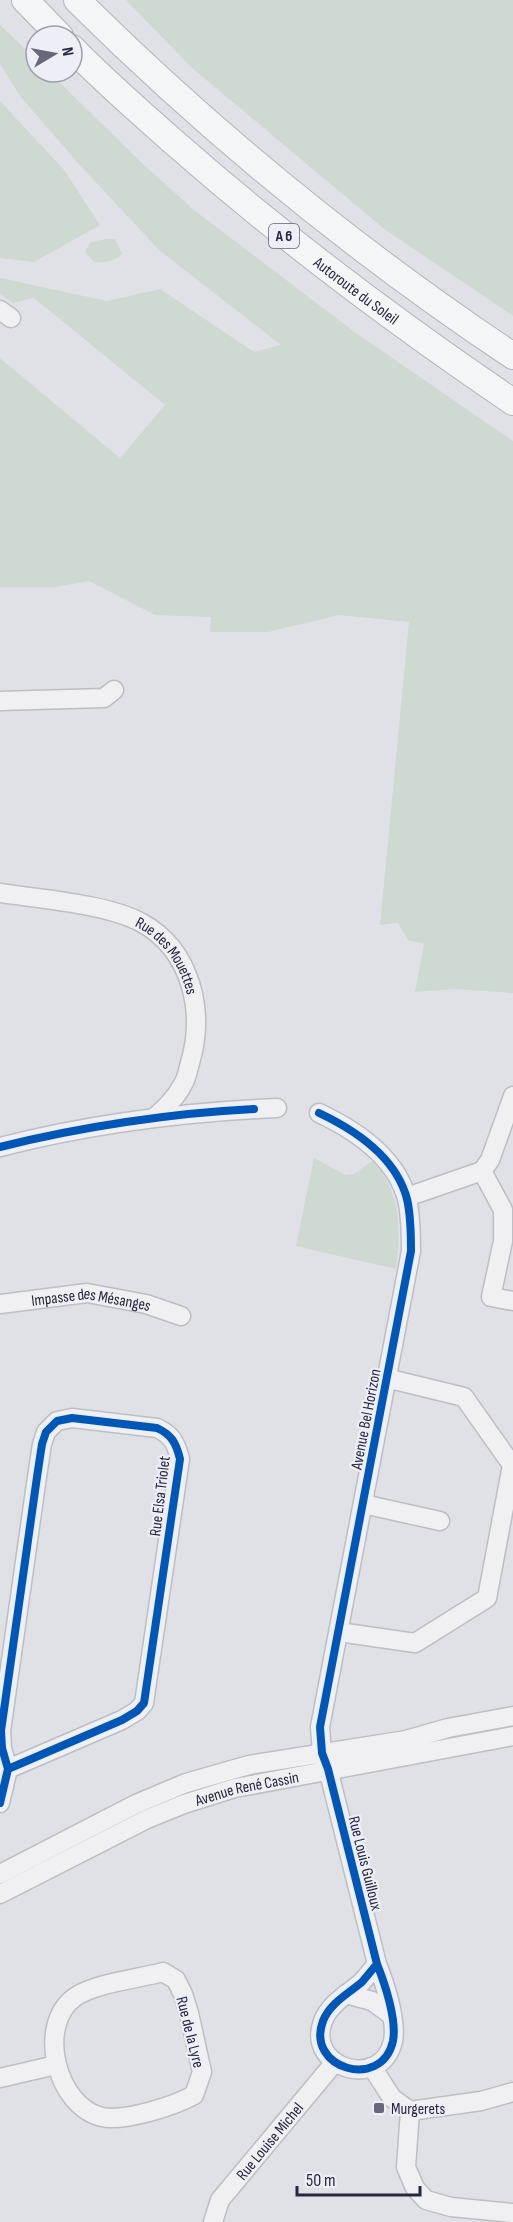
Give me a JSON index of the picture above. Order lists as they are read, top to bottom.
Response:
{
  "streets": {
    "highway": ["A 6", "Autoroute du Soleil"],
    "street": [
      "Rue des Mouettes",
      "Impasse des Mésanges",
      "Avenue Bel Horizon",
      "Rue Elsa Triolet",
      "Avenue René Cassin",
      "Rue Louis Guilloux",
      "Rue de la Lyre",
      "Rue Louise Michel"
    ]
  },
  "crossings": [
    ["Avenue Bel Horizon", "Avenue René Cassin"],
    ["Avenue Bel Horizon", "Rue Louis Guilloux"],
    ["Avenue René Cassin", "Rue Louis Guilloux"],
    ["Rue Louis Guilloux", "Rue Louise Michel"]
  ],
  "places": {
    "transit": ["Murgerets"]
  },
  "scale_bar": "50 m",
  "north": "right"
}
